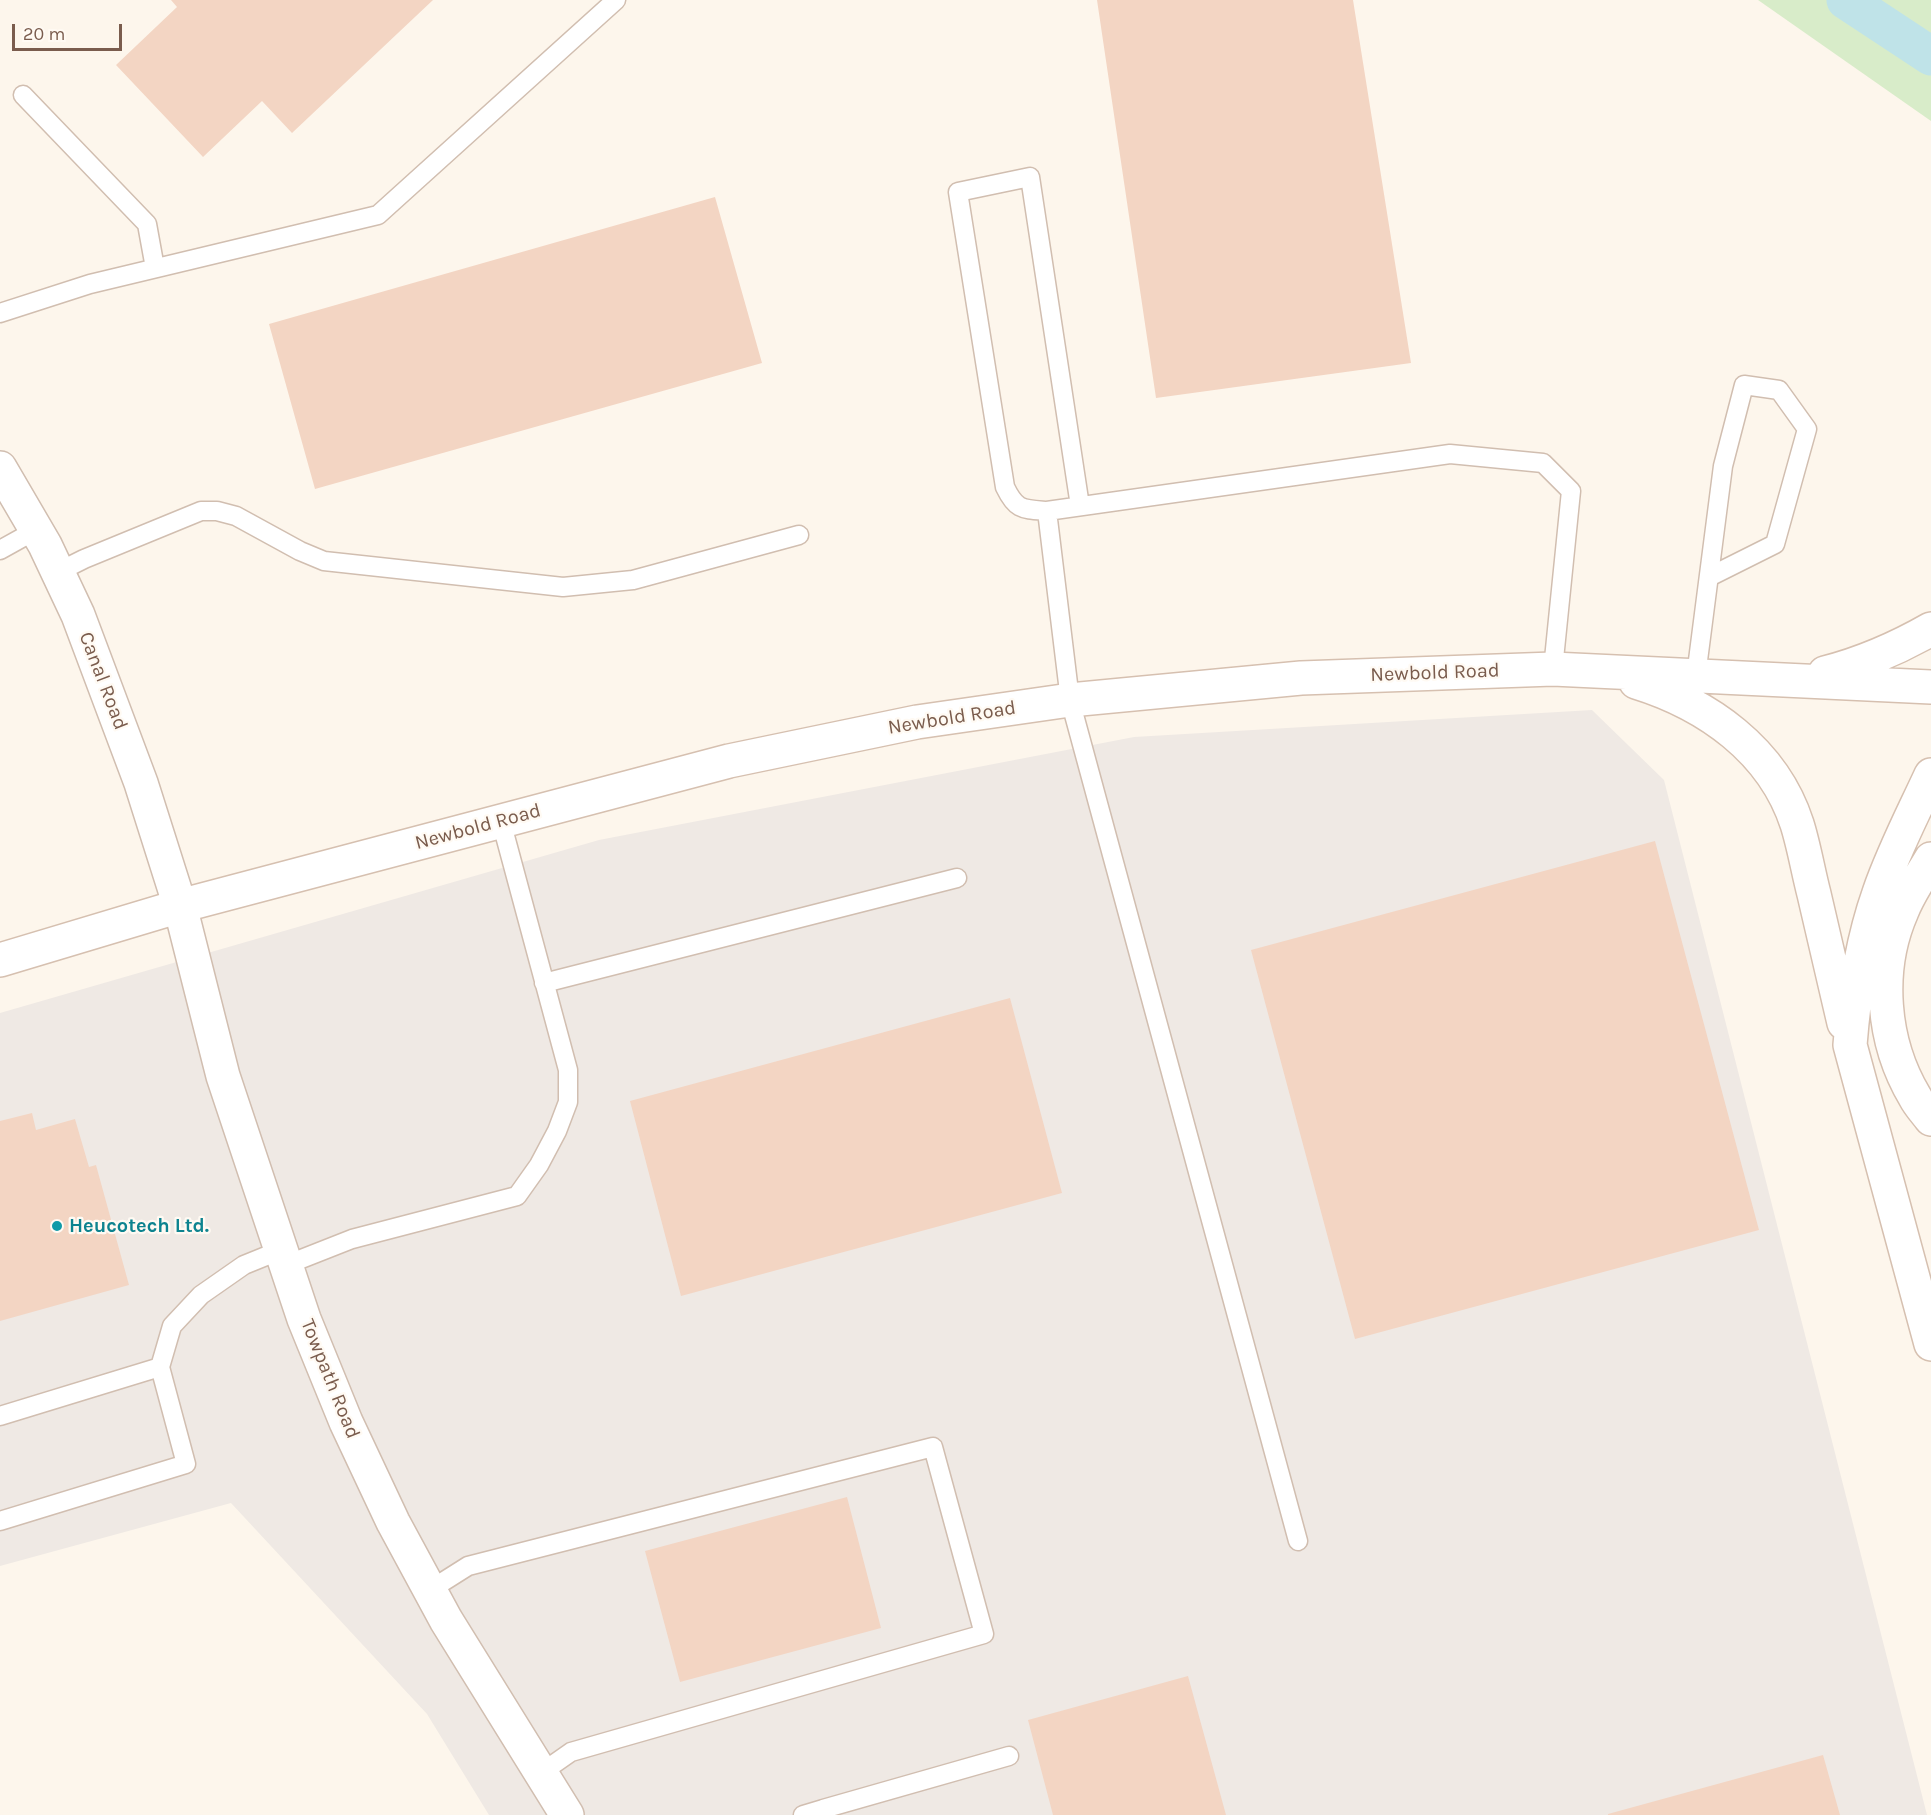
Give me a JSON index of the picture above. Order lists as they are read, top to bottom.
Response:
{
  "streets": {
    "main road": ["Newbold Road", "Canal Road", "Towpath Road"]
  },
  "crossings": [
    ["Newbold Road", "Canal Road"],
    ["Newbold Road", "Towpath Road"],
    ["Canal Road", "Towpath Road"]
  ],
  "places": ["Heucotech Ltd."],
  "scale_bar": "20 m"
}
